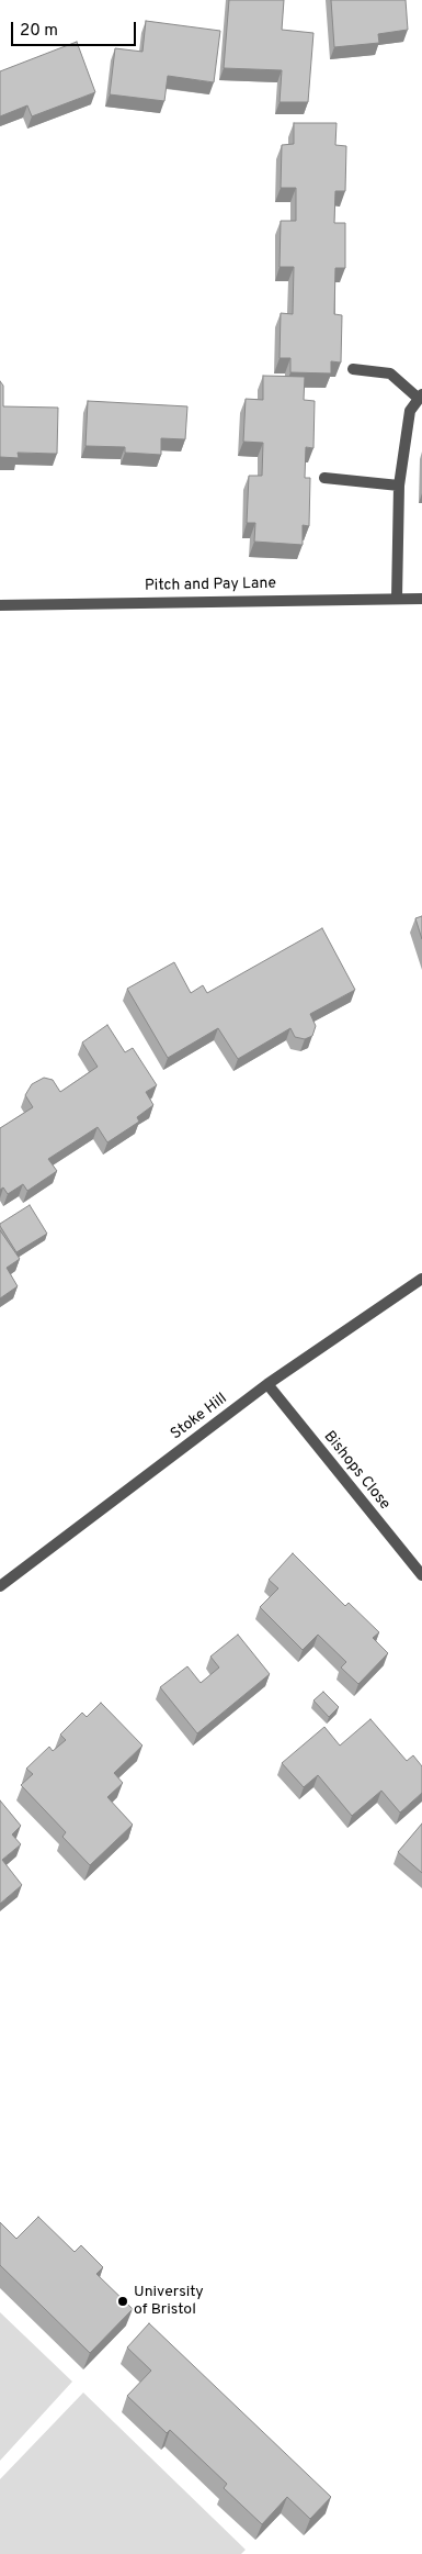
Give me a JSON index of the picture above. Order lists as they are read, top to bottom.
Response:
{
  "streets": {
    "street": ["Pitch and Pay Lane", "Stoke Hill", "Bishops Close"]
  },
  "crossings": [
    ["Stoke Hill", "Bishops Close"]
  ],
  "places": ["University of Bristol"],
  "scale_bar": "20 m"
}
